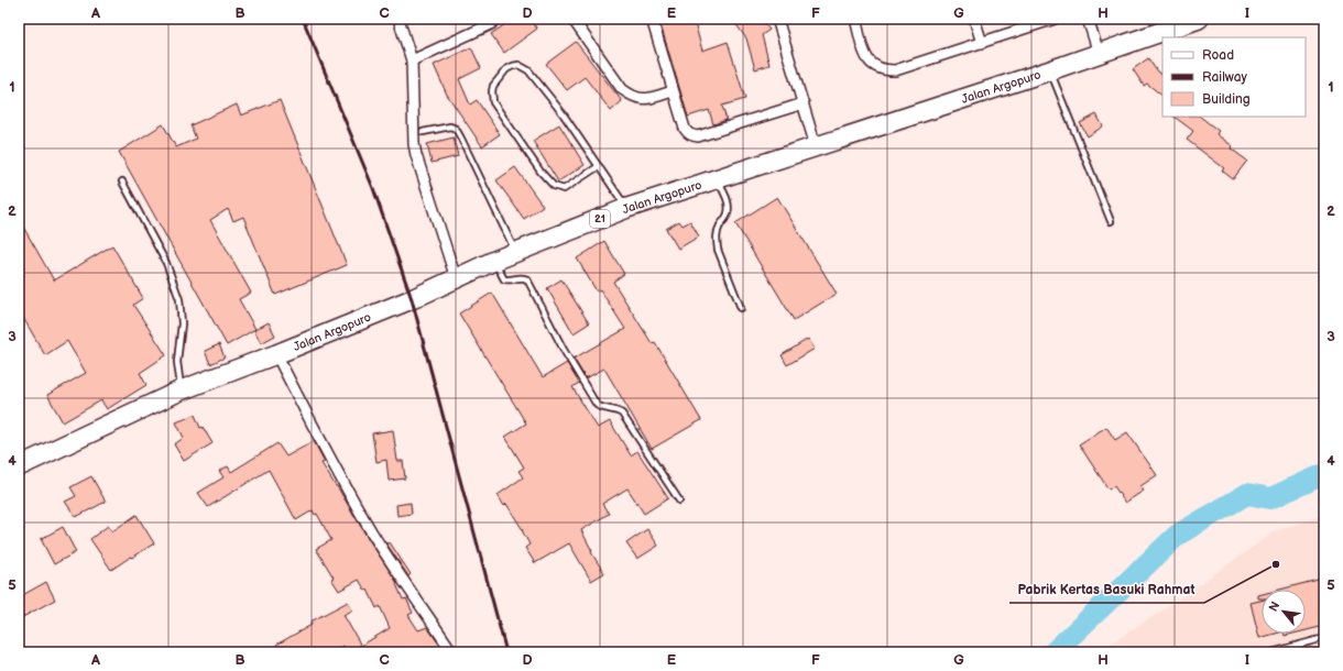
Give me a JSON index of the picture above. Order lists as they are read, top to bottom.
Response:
{
  "streets": {
    "highway": ["Jalan Argopuro", "21"]
  },
  "places": ["Pabrik Kertas Basuki Rahmat"],
  "legend": ["Road", "Railway", "Building"],
  "north": "top left",
  "grid": {
    "columns": [
      "A",
      "B",
      "C",
      "D",
      "E",
      "F",
      "G",
      "H",
      "I"
    ],
    "rows": [
      "1",
      "2",
      "3",
      "4",
      "5"
    ]
  }
}
